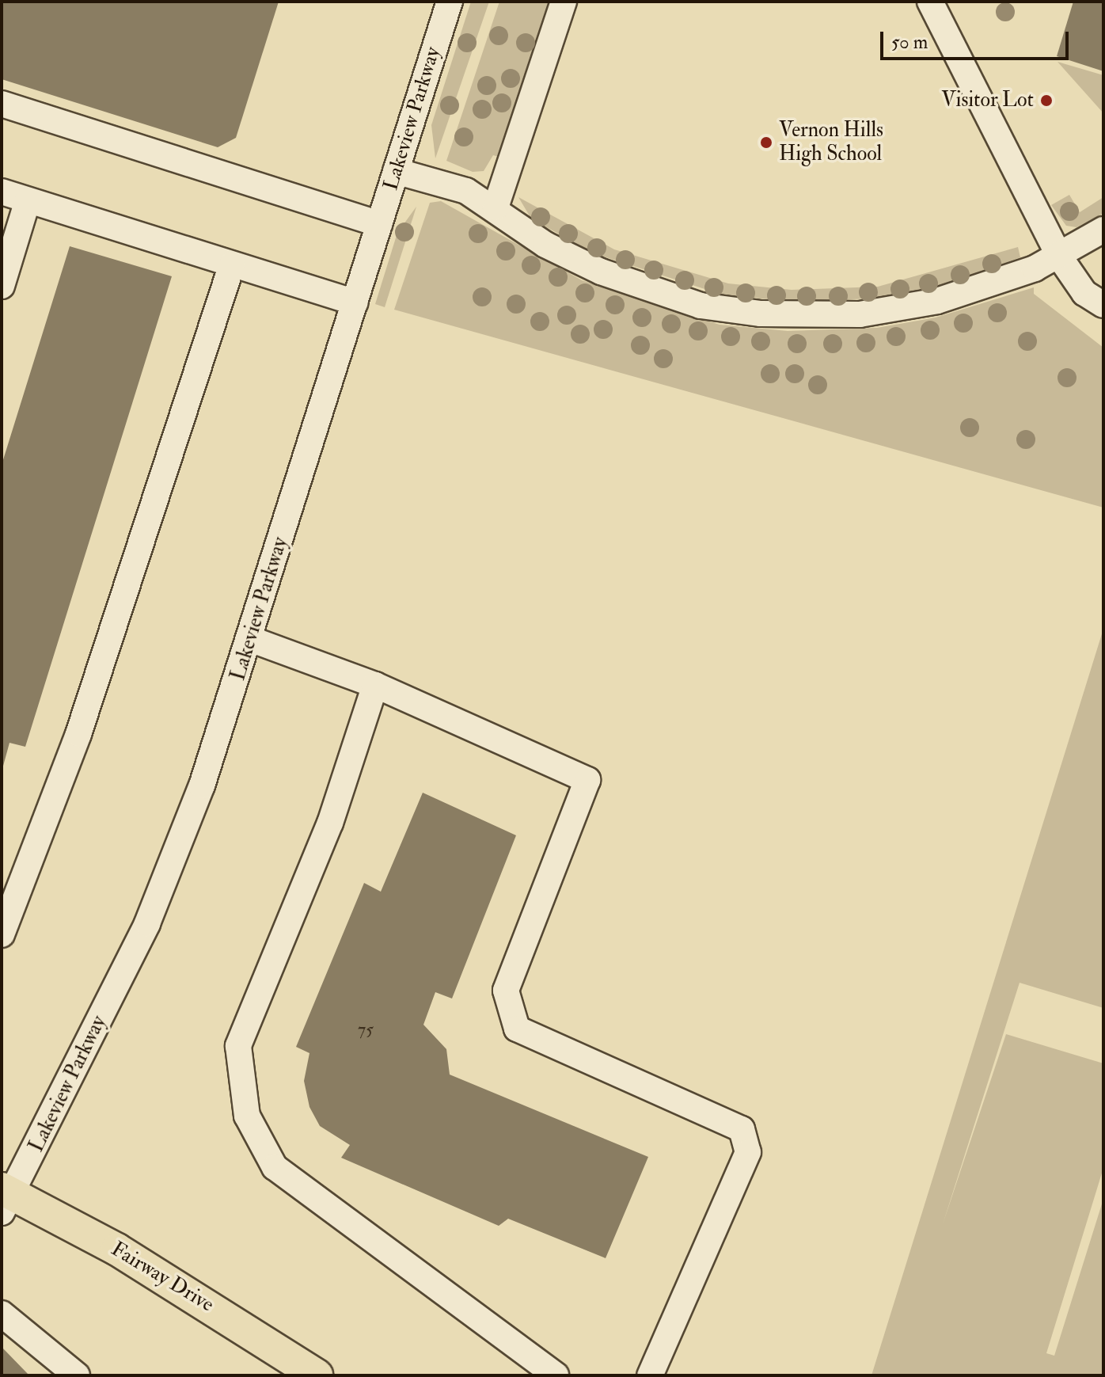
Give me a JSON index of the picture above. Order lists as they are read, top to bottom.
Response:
{
  "streets": {
    "main road": ["Fairway Drive"],
    "street": ["Lakeview Parkway"]
  },
  "crossings": [
    ["Lakeview Parkway", "Fairway Drive"]
  ],
  "places": ["Visitor Lot", "Vernon Hills High School"],
  "house_numbers": ["75"],
  "scale_bar": "50 m"
}
